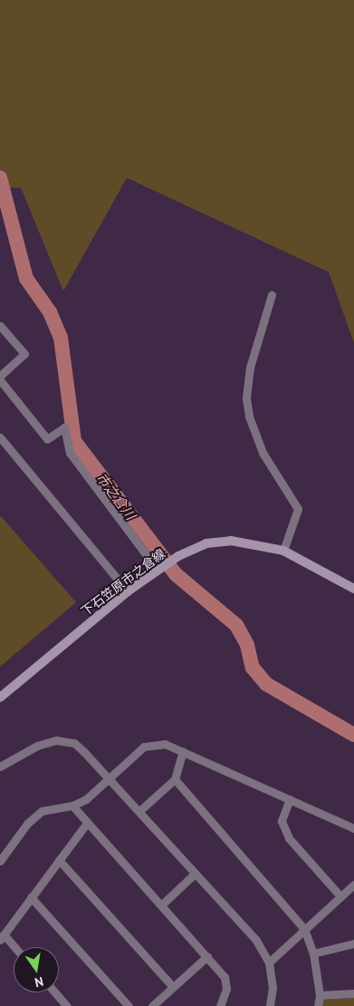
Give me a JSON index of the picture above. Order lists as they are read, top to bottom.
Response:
{
  "streets": {
    "main road": ["下石笠原市之倉線"]
  },
  "water": ["市之倉川"],
  "north": "bottom"
}
